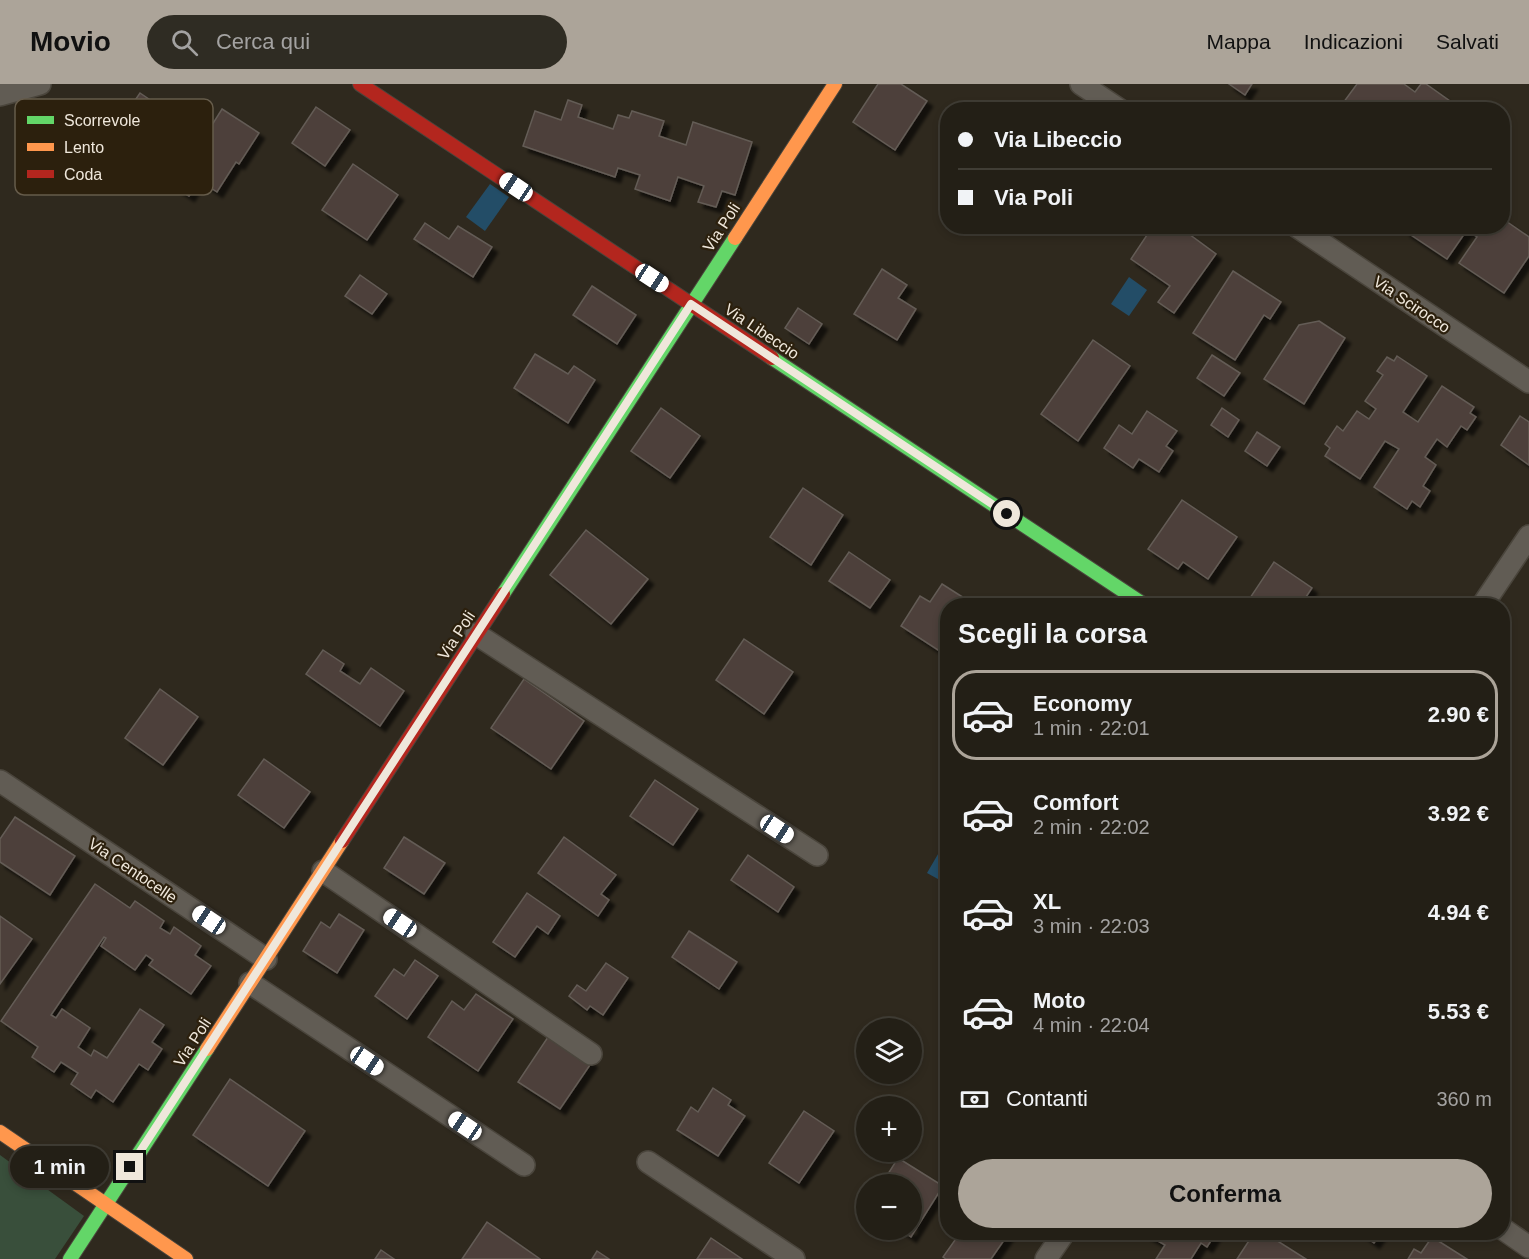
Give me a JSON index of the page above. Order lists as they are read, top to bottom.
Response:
{
  "streets": {
    "street": [
      "Via Poli",
      "Via Scirocco",
      "Via Libeccio",
      "Via Centocelle"
    ]
  },
  "crossings": [
    ["Via Poli", "Via Libeccio"],
    ["Via Poli", "Via Centocelle"]
  ],
  "legend": ["Scorrevole", "Lento", "Coda"],
  "page": {
    "header": "Movio",
    "search": "Cerca qui",
    "nav": ["Mappa", "Indicazioni", "Salvati"],
    "banner": ["Via Libeccio", "Via Poli"],
    "heading": "Scegli la corsa",
    "list": [
      {
        "name": "Economy",
        "note": "1 min · 22:01",
        "value": "2.90 €"
      },
      {
        "name": "Comfort",
        "note": "2 min · 22:02",
        "value": "3.92 €"
      },
      {
        "name": "XL",
        "note": "3 min · 22:03",
        "value": "4.94 €"
      },
      {
        "name": "Moto",
        "note": "4 min · 22:04",
        "value": "5.53 €"
      }
    ],
    "map_buttons": ["+", "−"],
    "pay": ["Contanti", "360 m"],
    "bubble": "1 min",
    "buttons": "Conferma"
  }
}
